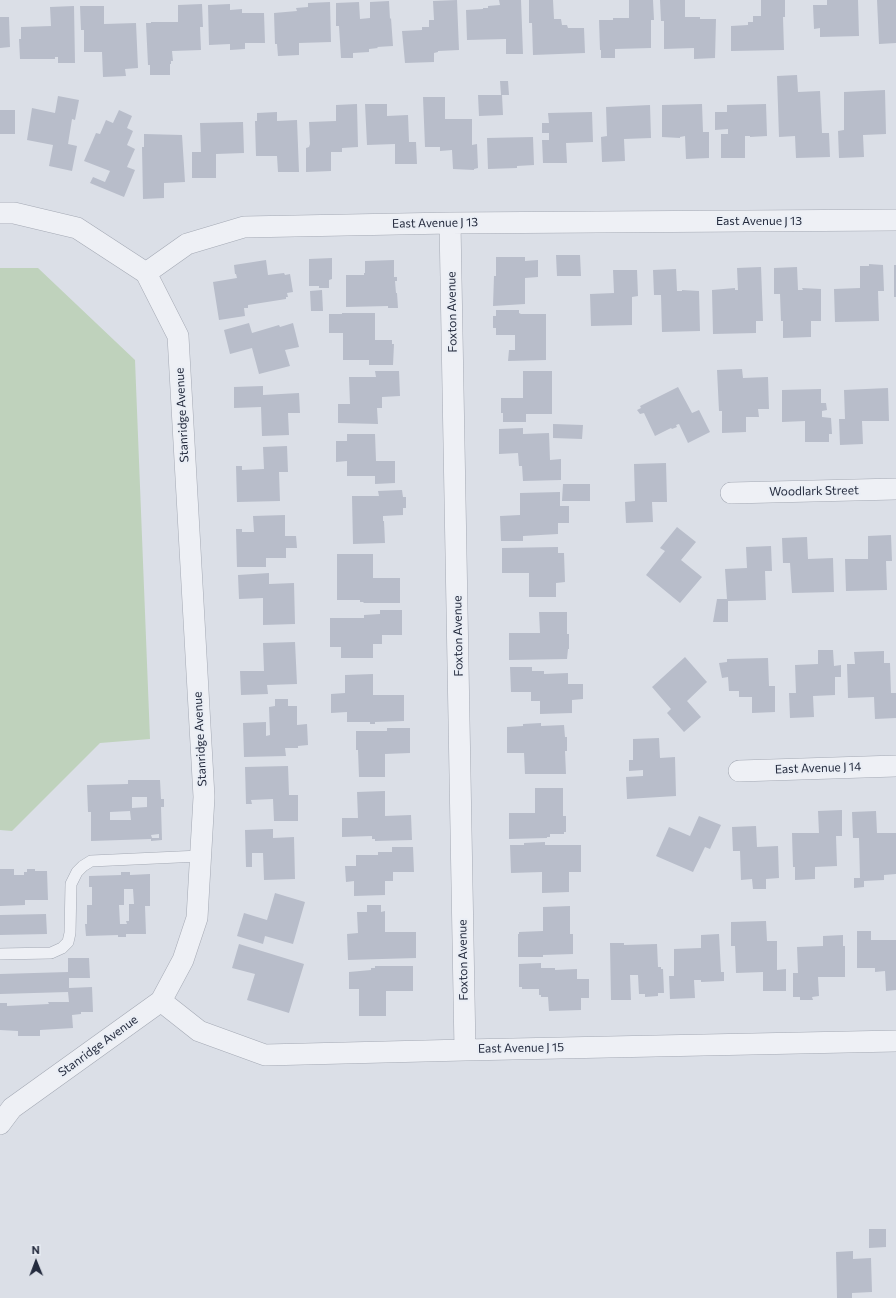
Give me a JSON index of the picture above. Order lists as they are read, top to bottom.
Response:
{
  "streets": {
    "street": [
      "East Avenue J 13",
      "Foxton Avenue",
      "Stanridge Avenue",
      "Woodlark Street",
      "East Avenue J 14",
      "East Avenue J 15"
    ]
  },
  "crossings": [
    ["East Avenue J 13", "Foxton Avenue"],
    ["East Avenue J 13", "Stanridge Avenue"],
    ["Foxton Avenue", "East Avenue J 15"],
    ["Stanridge Avenue", "East Avenue J 15"]
  ],
  "north": "top"
}
